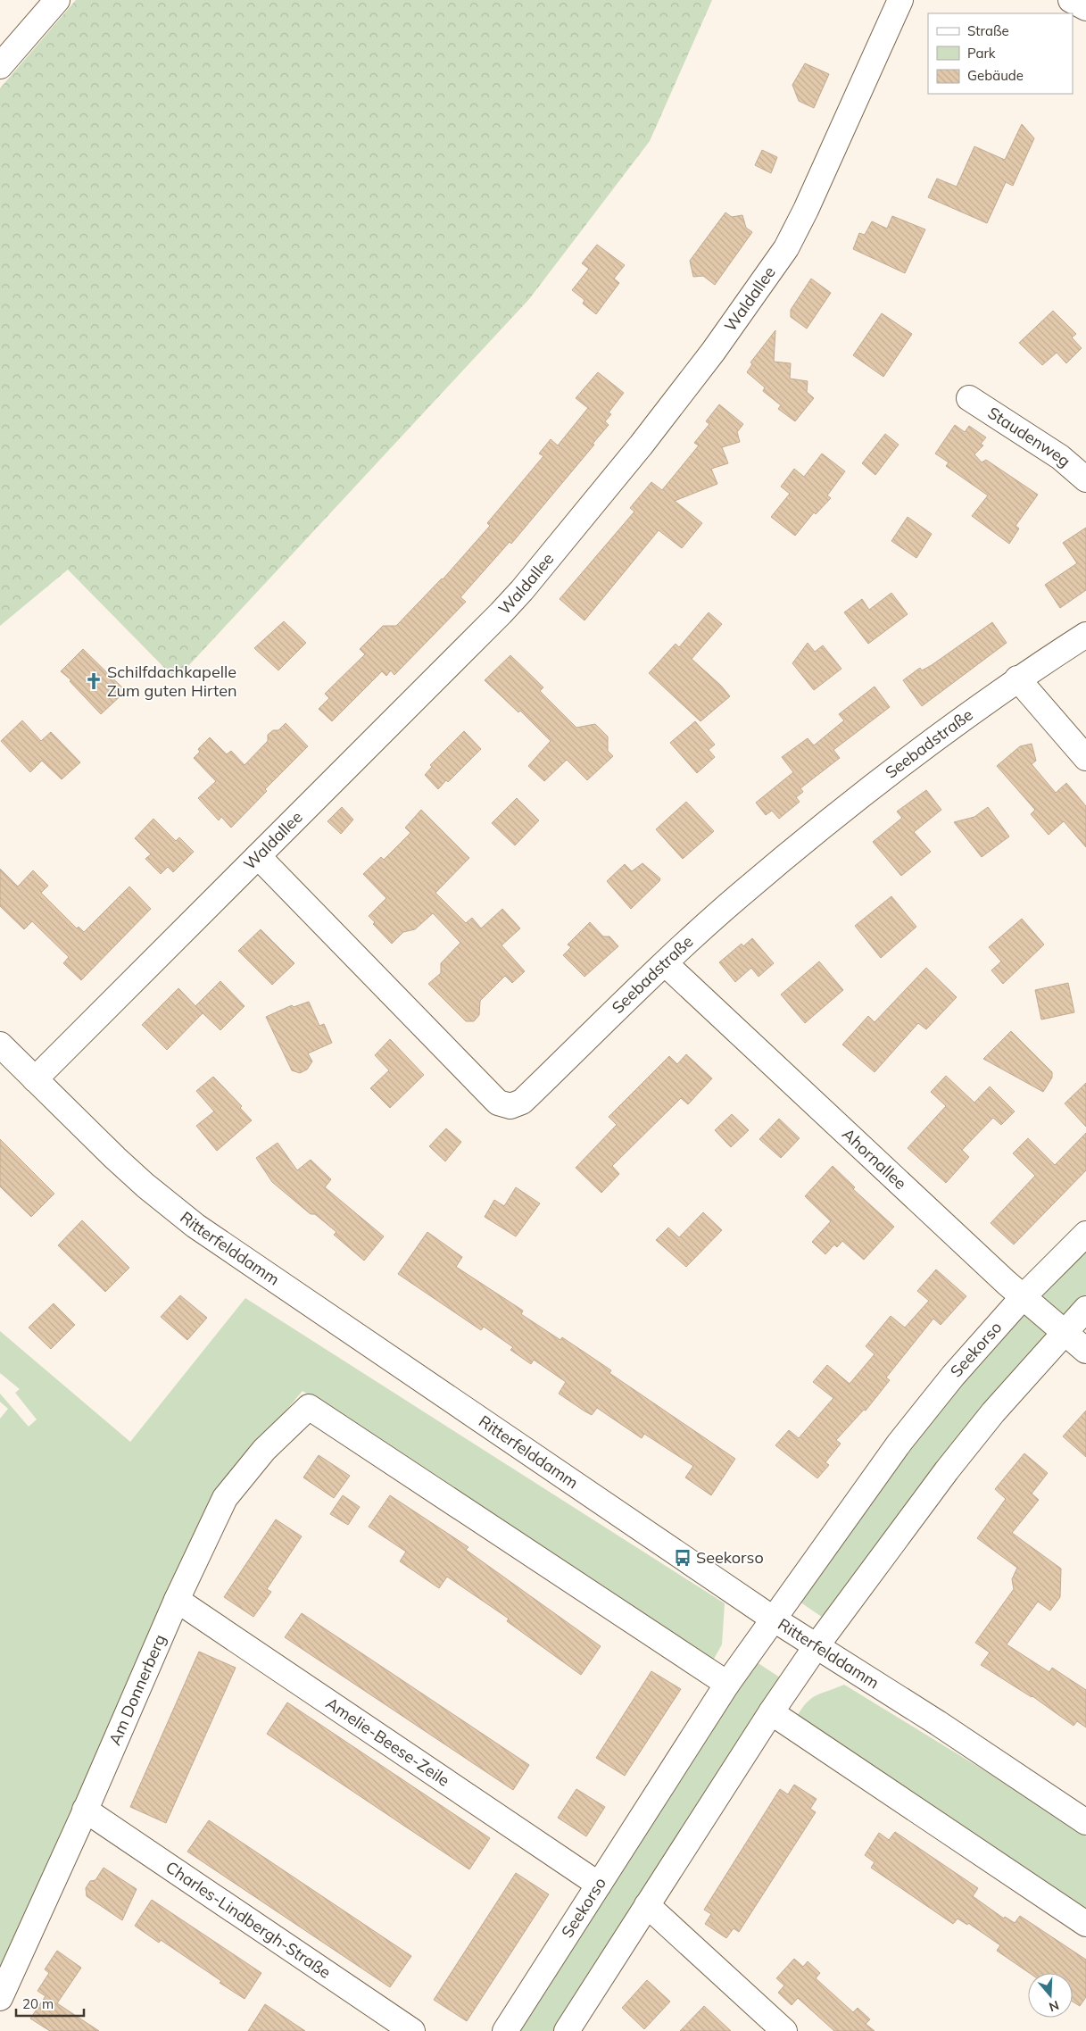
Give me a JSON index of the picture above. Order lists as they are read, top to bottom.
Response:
{
  "streets": {
    "street": [
      "Waldallee",
      "Staudenweg",
      "Seebadstraße",
      "Ahornallee",
      "Ritterfelddamm",
      "Seekorso",
      "Am Donnerberg",
      "Amelie-Beese-Zeile",
      "Charles-Lindbergh-Straße"
    ]
  },
  "crossings": [
    ["Waldallee", "Seebadstraße"],
    ["Waldallee", "Ritterfelddamm"],
    ["Seebadstraße", "Ahornallee"],
    ["Ahornallee", "Seekorso"],
    ["Ritterfelddamm", "Seekorso"],
    ["Seekorso", "Am Donnerberg"],
    ["Seekorso", "Amelie-Beese-Zeile"],
    ["Am Donnerberg", "Amelie-Beese-Zeile"],
    ["Am Donnerberg", "Charles-Lindbergh-Straße"]
  ],
  "places": {
    "church": ["Schilfdachkapelle Zum guten Hirten"],
    "bus stop": ["Seekorso"]
  },
  "legend": ["Straße", "Park", "Gebäude"],
  "scale_bar": "20 m",
  "north": "bottom"
}
